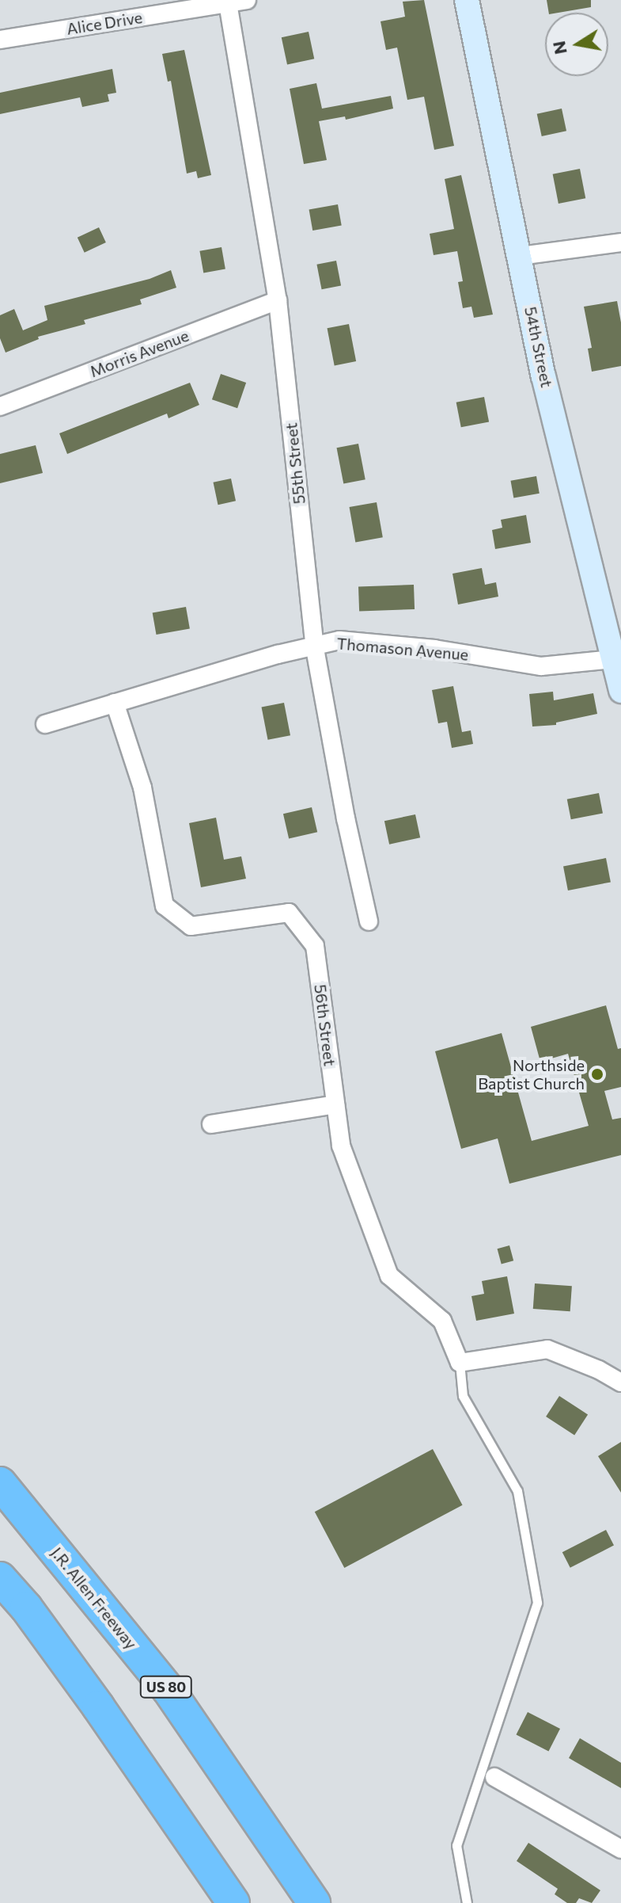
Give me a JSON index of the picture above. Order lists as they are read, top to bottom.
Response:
{
  "streets": {
    "highway": ["J.R. Allen Freeway", "US 80"],
    "main road": ["54th Street"],
    "street": [
      "Alice Drive",
      "Morris Avenue",
      "55th Street",
      "Thomason Avenue",
      "56th Street"
    ]
  },
  "crossings": [
    ["Alice Drive", "55th Street"],
    ["54th Street", "Thomason Avenue"],
    ["Morris Avenue", "55th Street"],
    ["55th Street", "Thomason Avenue"],
    ["Thomason Avenue", "56th Street"]
  ],
  "places": ["Northside Baptist Church"],
  "north": "left"
}
